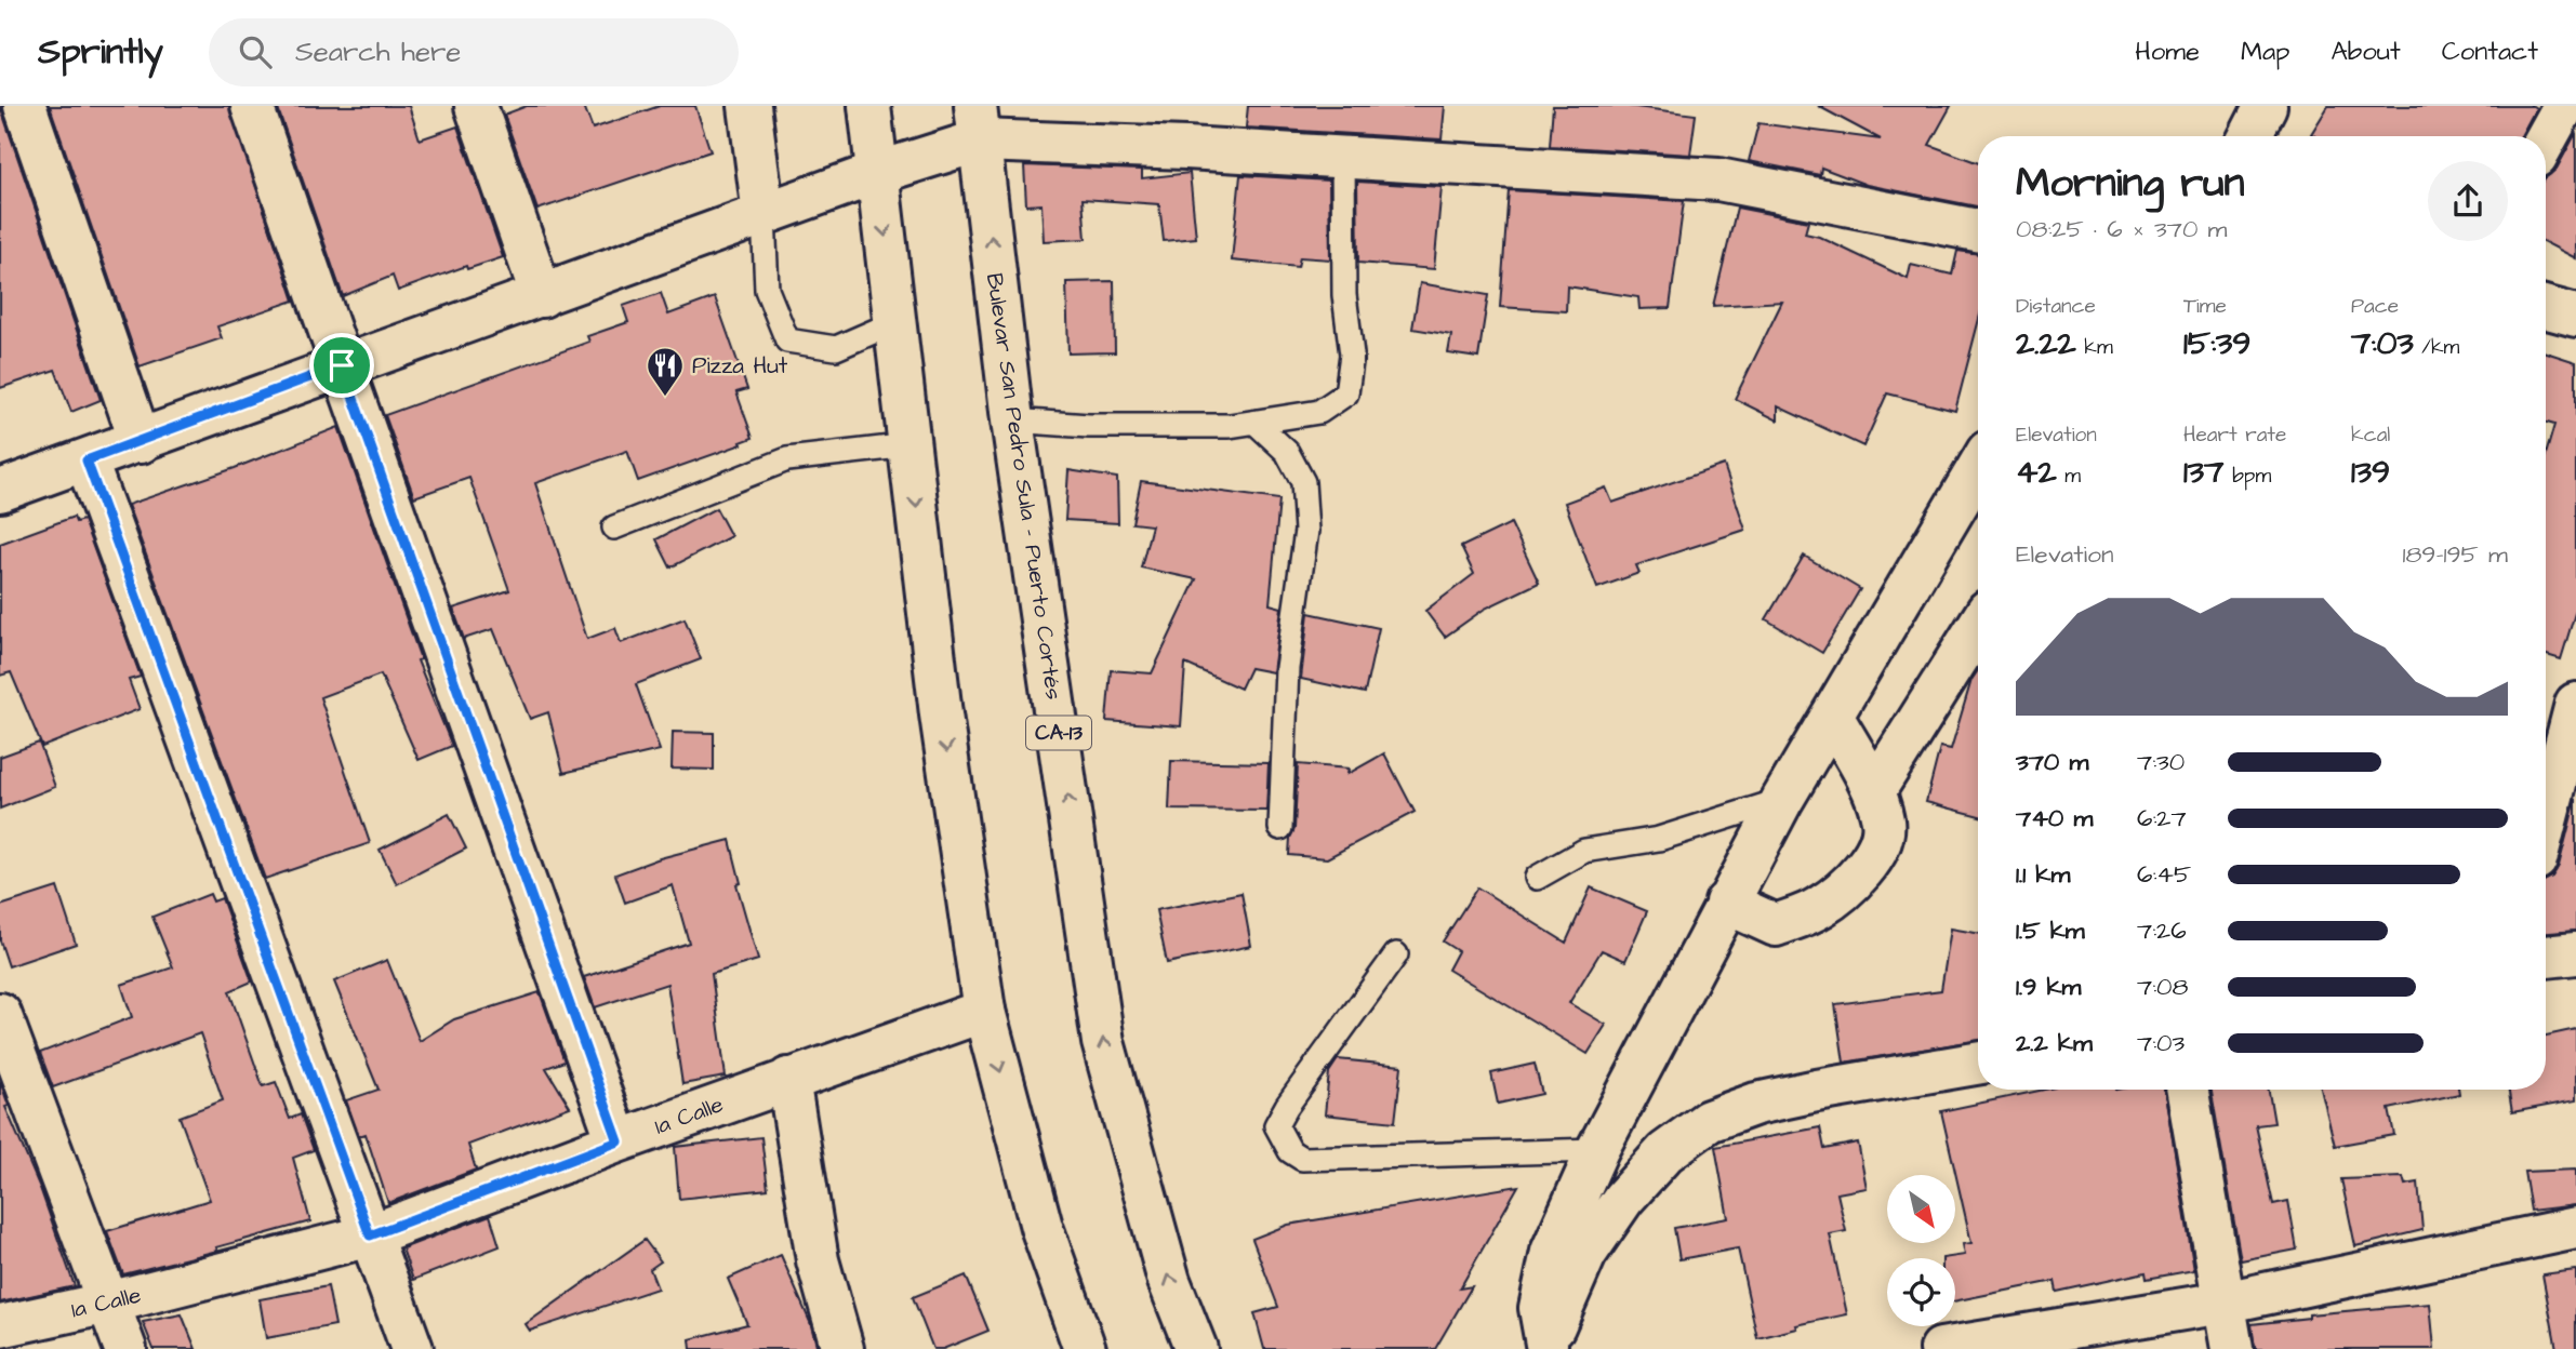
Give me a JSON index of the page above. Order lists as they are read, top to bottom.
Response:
{
  "streets": {
    "main road": ["Bulevar San Pedro Sula - Puerto Cortés", "CA-13", "1a Calle"]
  },
  "places": {
    "restaurant": ["Pizza Hut"]
  },
  "north": "bottom right",
  "page": {
    "header": "Sprintly",
    "search": "Search here",
    "nav": [
      "Home",
      "Map",
      "About",
      "Contact"
    ],
    "heading": ["Morning run", "08:25 · 6 × 370 m"],
    "stats": [
      ["Distance", "2.22 km"],
      ["Time", "15:39"],
      ["Pace", "7:03 /km"],
      ["Elevation", "42 m"],
      ["Heart rate", "137 bpm"],
      ["kcal", "139"]
    ],
    "chart": ["Elevation", "189–195 m"],
    "list": [
      {
        "name": "370 m",
        "note": "7:30"
      },
      {
        "name": "740 m",
        "note": "6:27"
      },
      {
        "name": "1.1 km",
        "note": "6:45"
      },
      {
        "name": "1.5 km",
        "note": "7:26"
      },
      {
        "name": "1.9 km",
        "note": "7:08"
      },
      {
        "name": "2.2 km",
        "note": "7:03"
      }
    ]
  }
}
